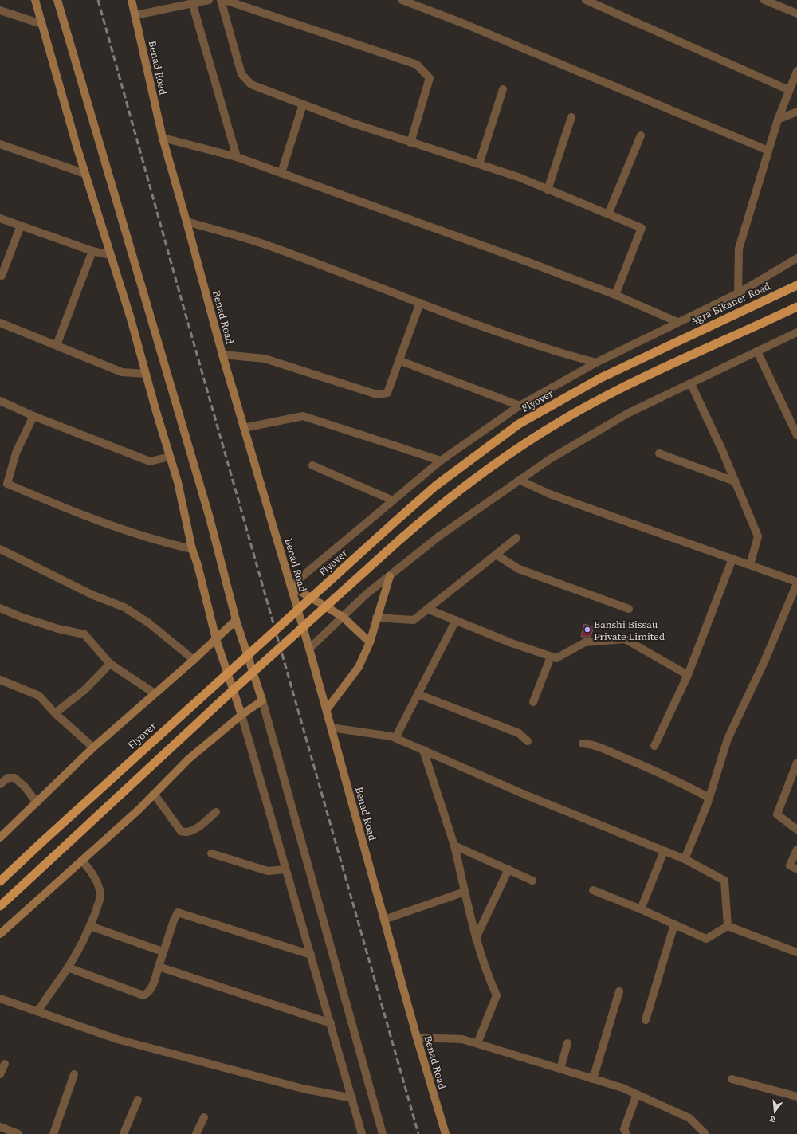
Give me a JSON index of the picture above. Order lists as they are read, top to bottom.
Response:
{
  "streets": {
    "highway": ["Agra Bikaner Road", "Flyover"],
    "main road": ["Benad Road"]
  },
  "crossings": [
    ["Agra Bikaner Road", "Flyover"]
  ],
  "places": ["Banshi Bissau Private Limited"],
  "north": "bottom"
}
